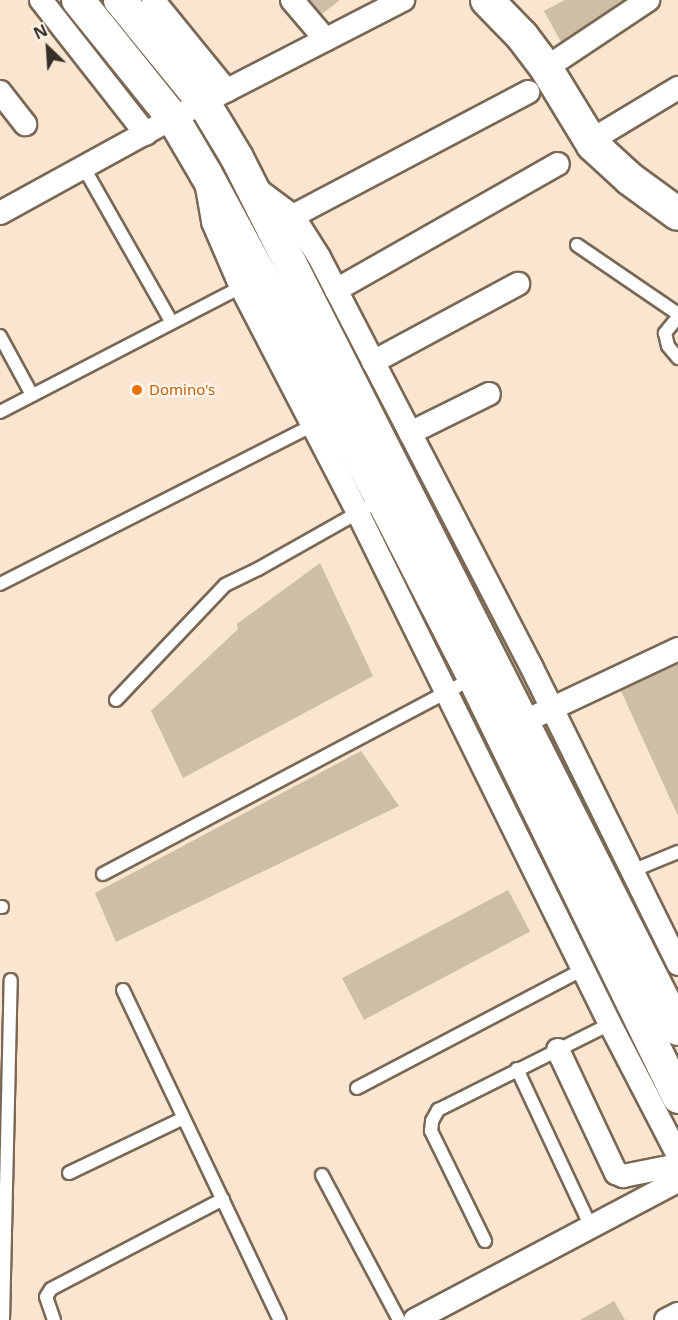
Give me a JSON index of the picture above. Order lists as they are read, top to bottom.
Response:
{
  "places": ["Domino's"],
  "north": "top left"
}
